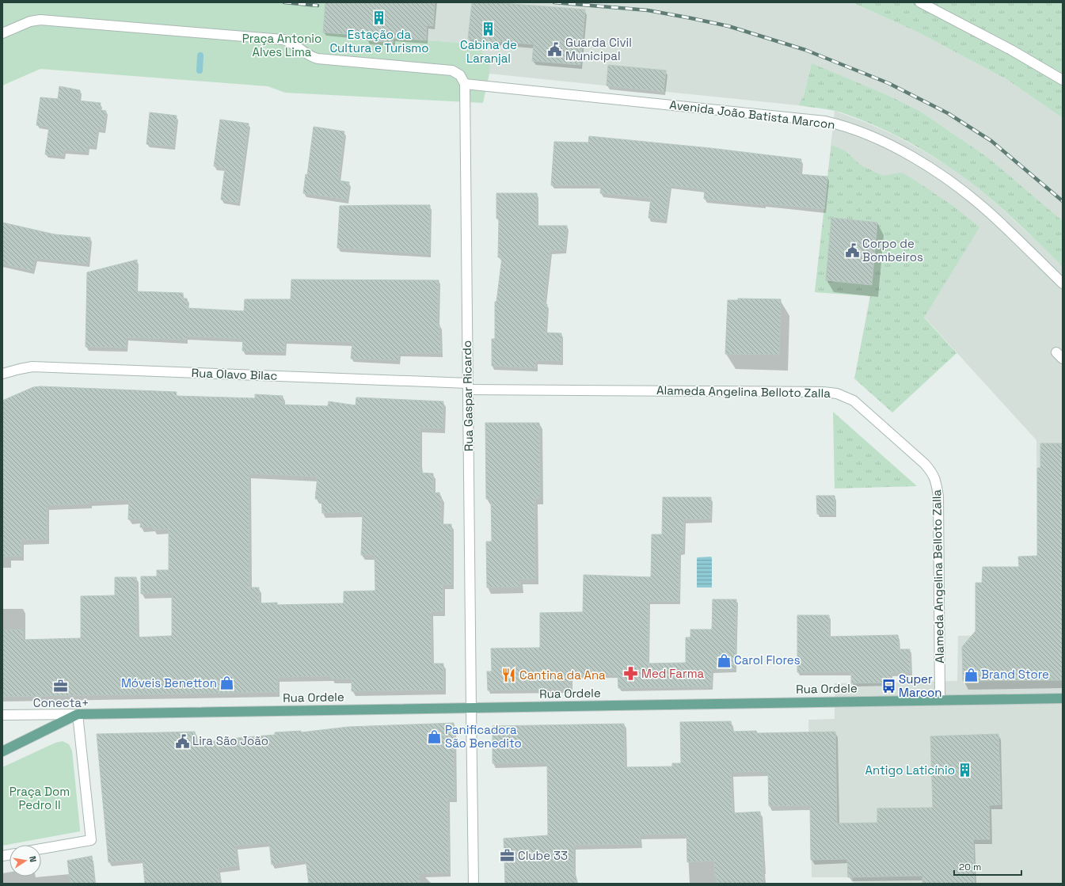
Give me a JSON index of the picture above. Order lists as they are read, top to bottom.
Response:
{
  "streets": {
    "main road": ["Rua Ordele"],
    "street": [
      "Avenida João Batista Marcon",
      "Rua Olavo Bilac",
      "Alameda Angelina Belloto Zalla",
      "Rua Gaspar Ricardo"
    ]
  },
  "crossings": [
    ["Avenida João Batista Marcon", "Rua Gaspar Ricardo"],
    ["Rua Olavo Bilac", "Alameda Angelina Belloto Zalla"],
    ["Rua Olavo Bilac", "Rua Gaspar Ricardo"],
    ["Alameda Angelina Belloto Zalla", "Rua Gaspar Ricardo"],
    ["Alameda Angelina Belloto Zalla", "Rua Ordele"],
    ["Rua Gaspar Ricardo", "Rua Ordele"]
  ],
  "parks": ["Praça Antonio Alves Lima", "Praça Dom Pedro II"],
  "places": {
    "building": ["Estação da Cultura e Turismo", "Cabina de Laranjal", "Antigo Laticínio"],
    "public building": ["Guarda Civil Municipal", "Corpo de Bombeiros", "Lira São João"],
    "shop": [
      "Carol Flores",
      "Brand Store",
      "Móveis Benetton",
      "Panificadora São Benedito"
    ],
    "pharmacy": ["Med Farma"],
    "restaurant": ["Cantina da Ana"],
    "office": ["Conecta+", "Clube 33"],
    "bus stop": ["Super Marcon"]
  },
  "scale_bar": "20 m",
  "north": "right"
}
